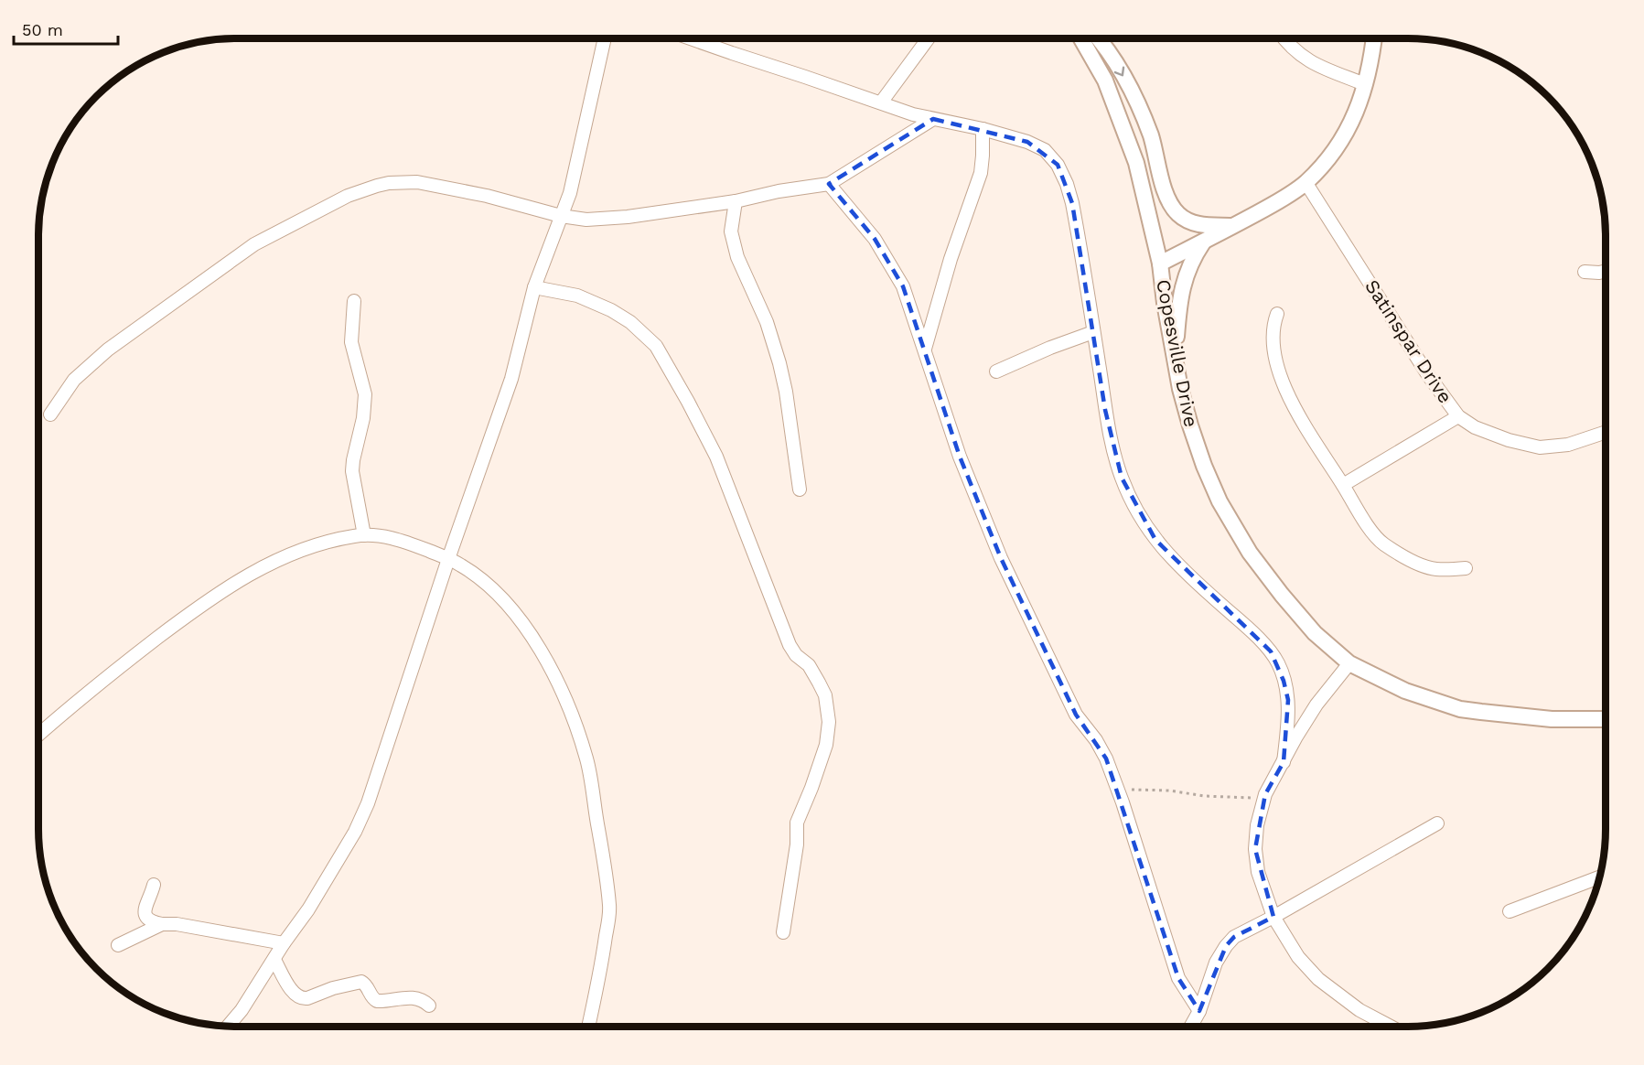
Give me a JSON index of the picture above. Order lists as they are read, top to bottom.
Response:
{
  "streets": {
    "street": ["Satinspar Drive", "Copesville Drive"]
  },
  "scale_bar": "50 m"
}
